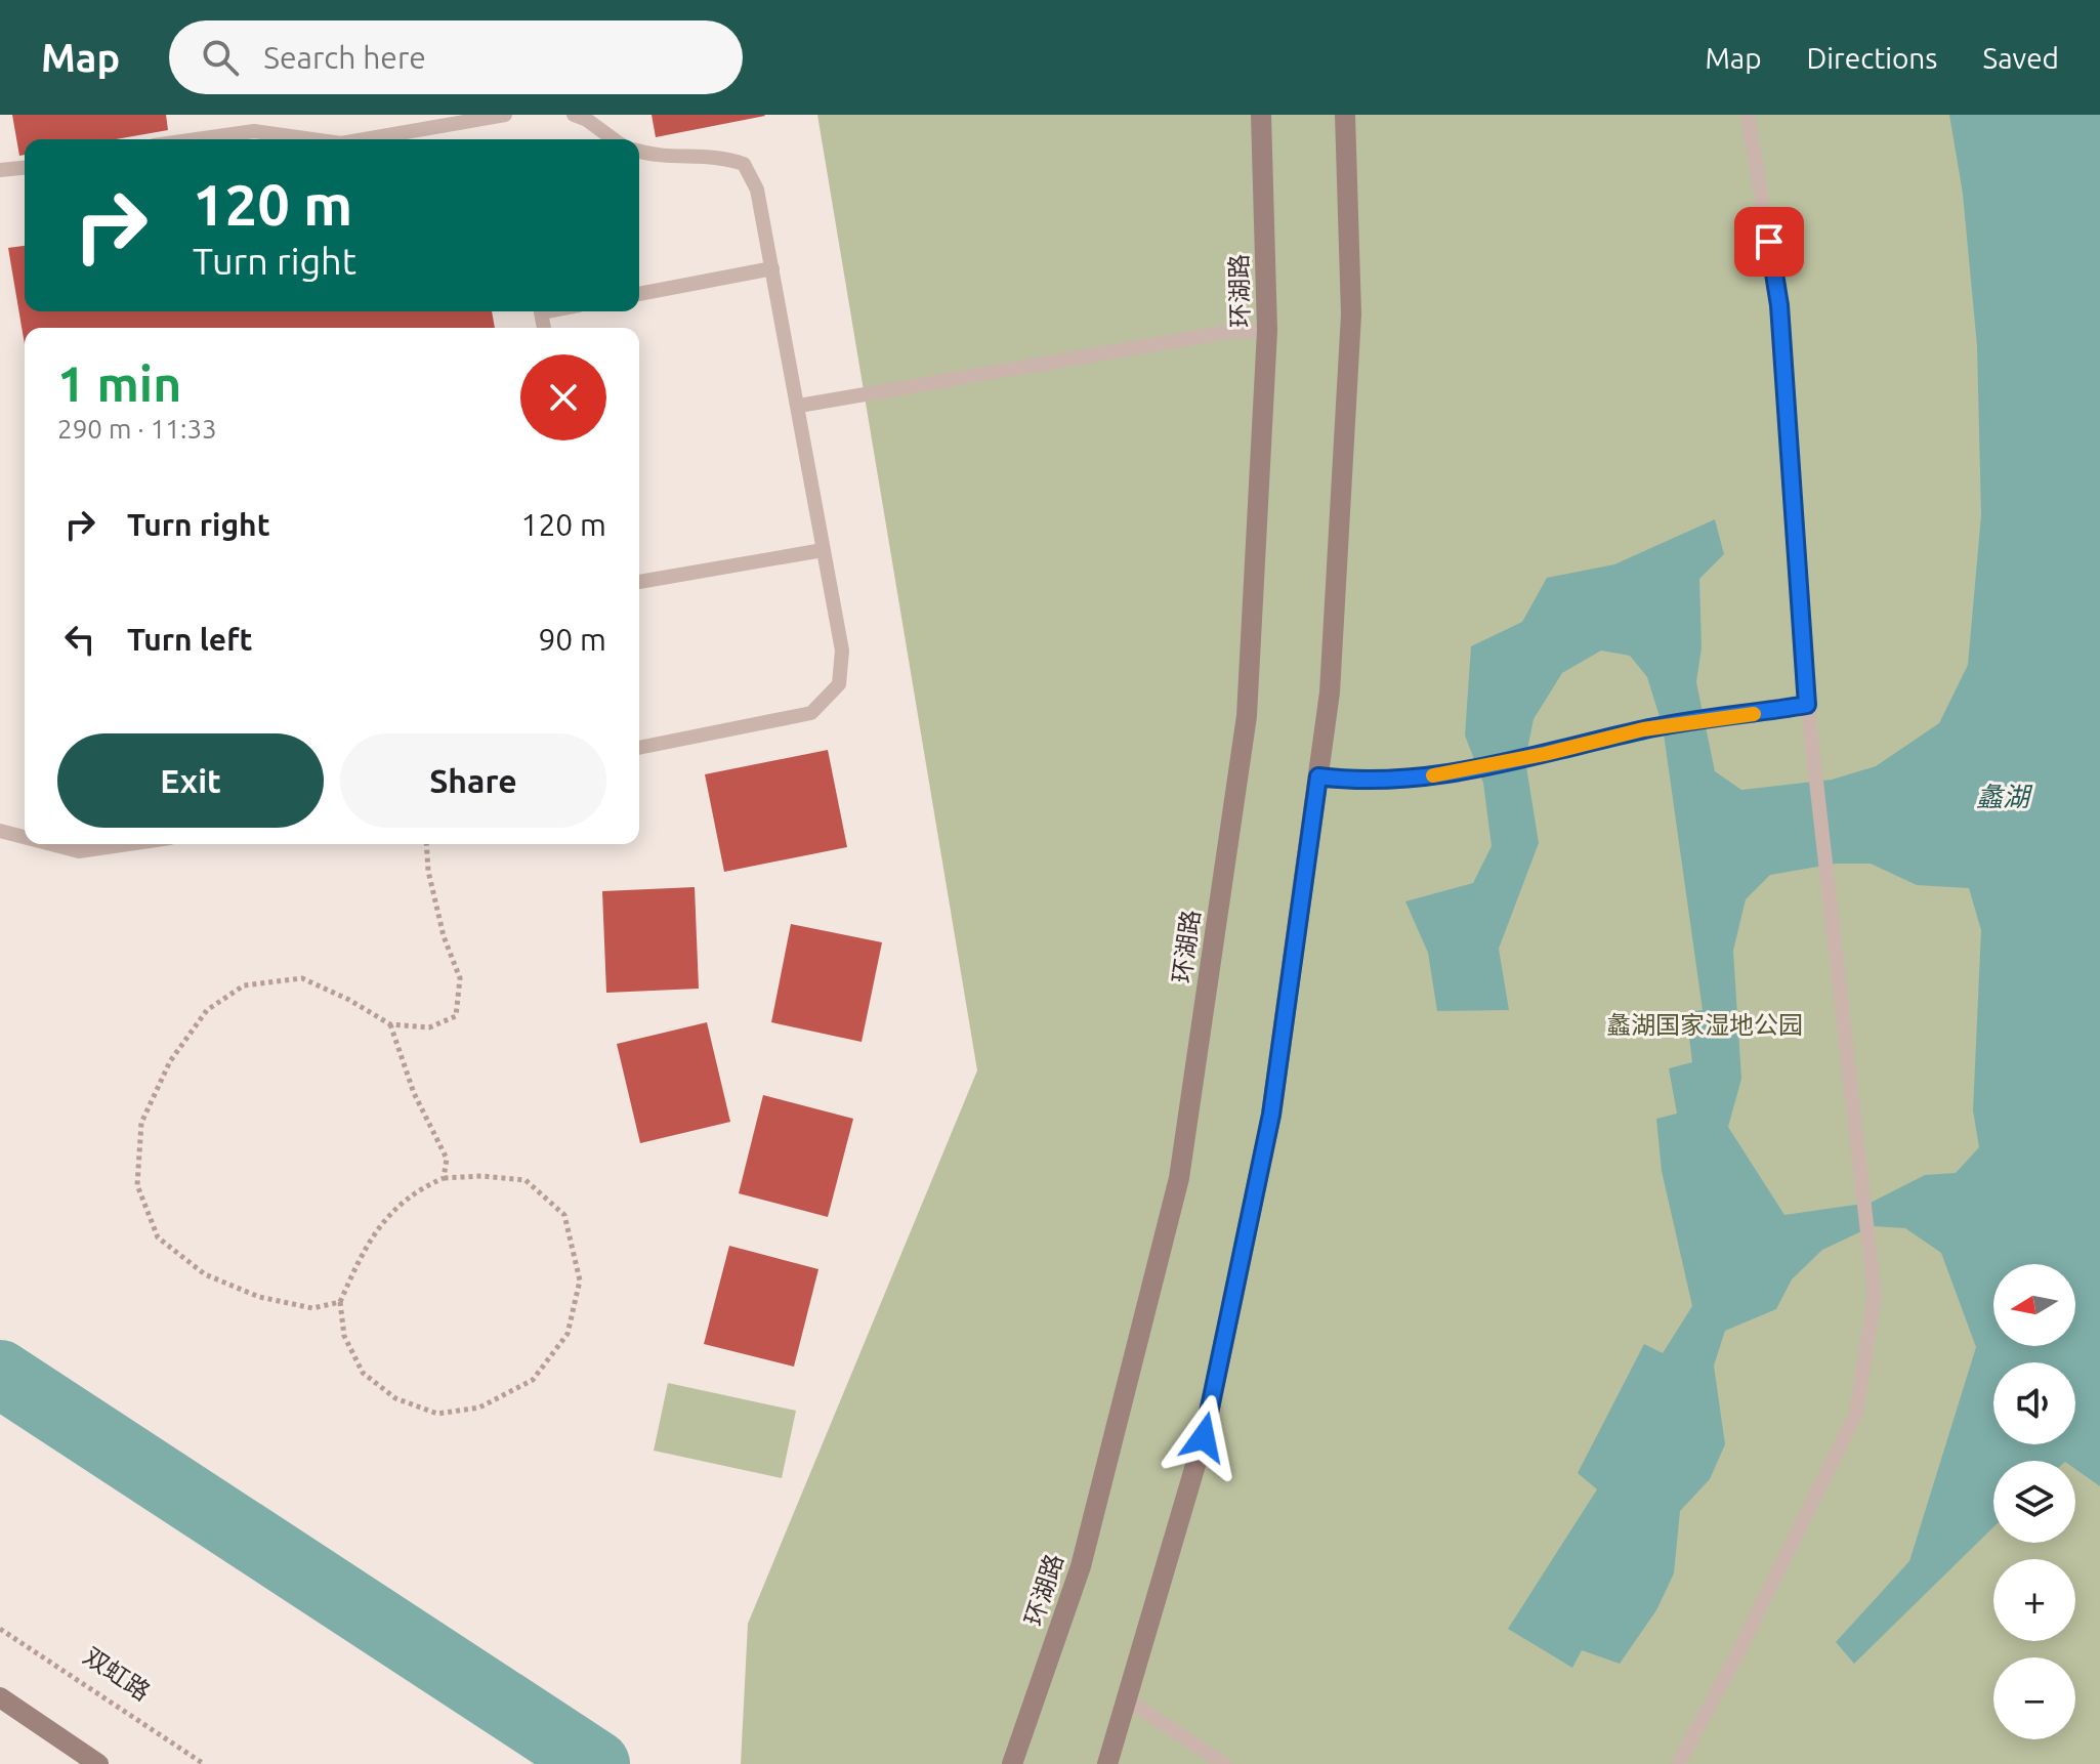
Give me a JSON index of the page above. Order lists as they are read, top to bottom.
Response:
{
  "streets": {
    "main road": ["环湖路"],
    "path": ["双虹路"]
  },
  "water": ["蠡湖"],
  "parks": ["蠡湖国家湿地公园"],
  "north": "left",
  "page": {
    "header": "Map",
    "search": "Search here",
    "nav": ["Map", "Directions", "Saved"],
    "turn": ["120 m", "Turn right"],
    "heading": ["1 min", "290 m · 11:33"],
    "list": [
      {
        "name": "Turn right",
        "value": "120 m"
      },
      {
        "name": "Turn left",
        "value": "90 m"
      }
    ],
    "buttons": ["Exit", "Share"],
    "map_buttons": ["+", "−"]
  }
}
